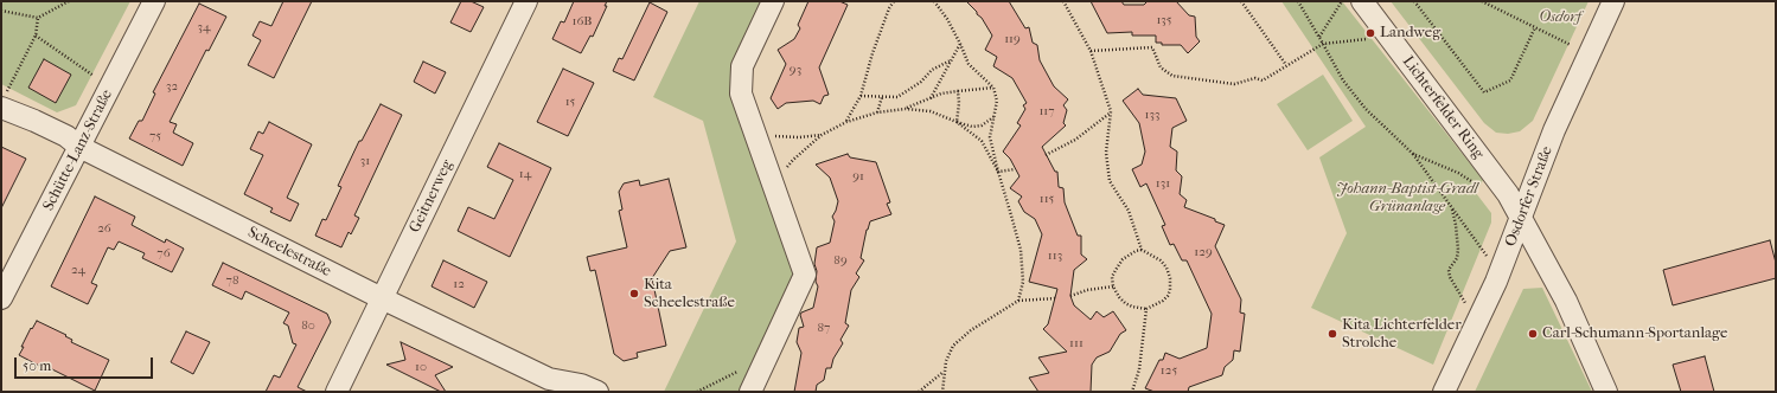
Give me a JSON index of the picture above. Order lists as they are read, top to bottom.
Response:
{
  "streets": {
    "street": [
      "Lichterfelder Ring",
      "Schütte-Lanz-Straße",
      "Geitnerweg",
      "Osdorfer Straße",
      "Scheelestraße"
    ]
  },
  "crossings": [
    ["Lichterfelder Ring", "Osdorfer Straße"],
    ["Schütte-Lanz-Straße", "Scheelestraße"],
    ["Geitnerweg", "Scheelestraße"]
  ],
  "parks": ["Osdorf", "Johann-Baptist-Gradl Grünanlage"],
  "places": [
    "Landweg",
    "Kita Scheelestraße",
    "Kita Lichterfelder Strolche",
    "Carl-Schumann-Sportanlage"
  ],
  "house_numbers": [
    "135",
    "16B",
    "34",
    "119",
    "93",
    "32",
    "15",
    "117",
    "133",
    "75",
    "31",
    "14",
    "91",
    "131",
    "115",
    "26",
    "129",
    "76",
    "113",
    "89",
    "24",
    "78",
    "12",
    "80",
    "87",
    "111",
    "10",
    "125"
  ],
  "scale_bar": "50 m"
}
